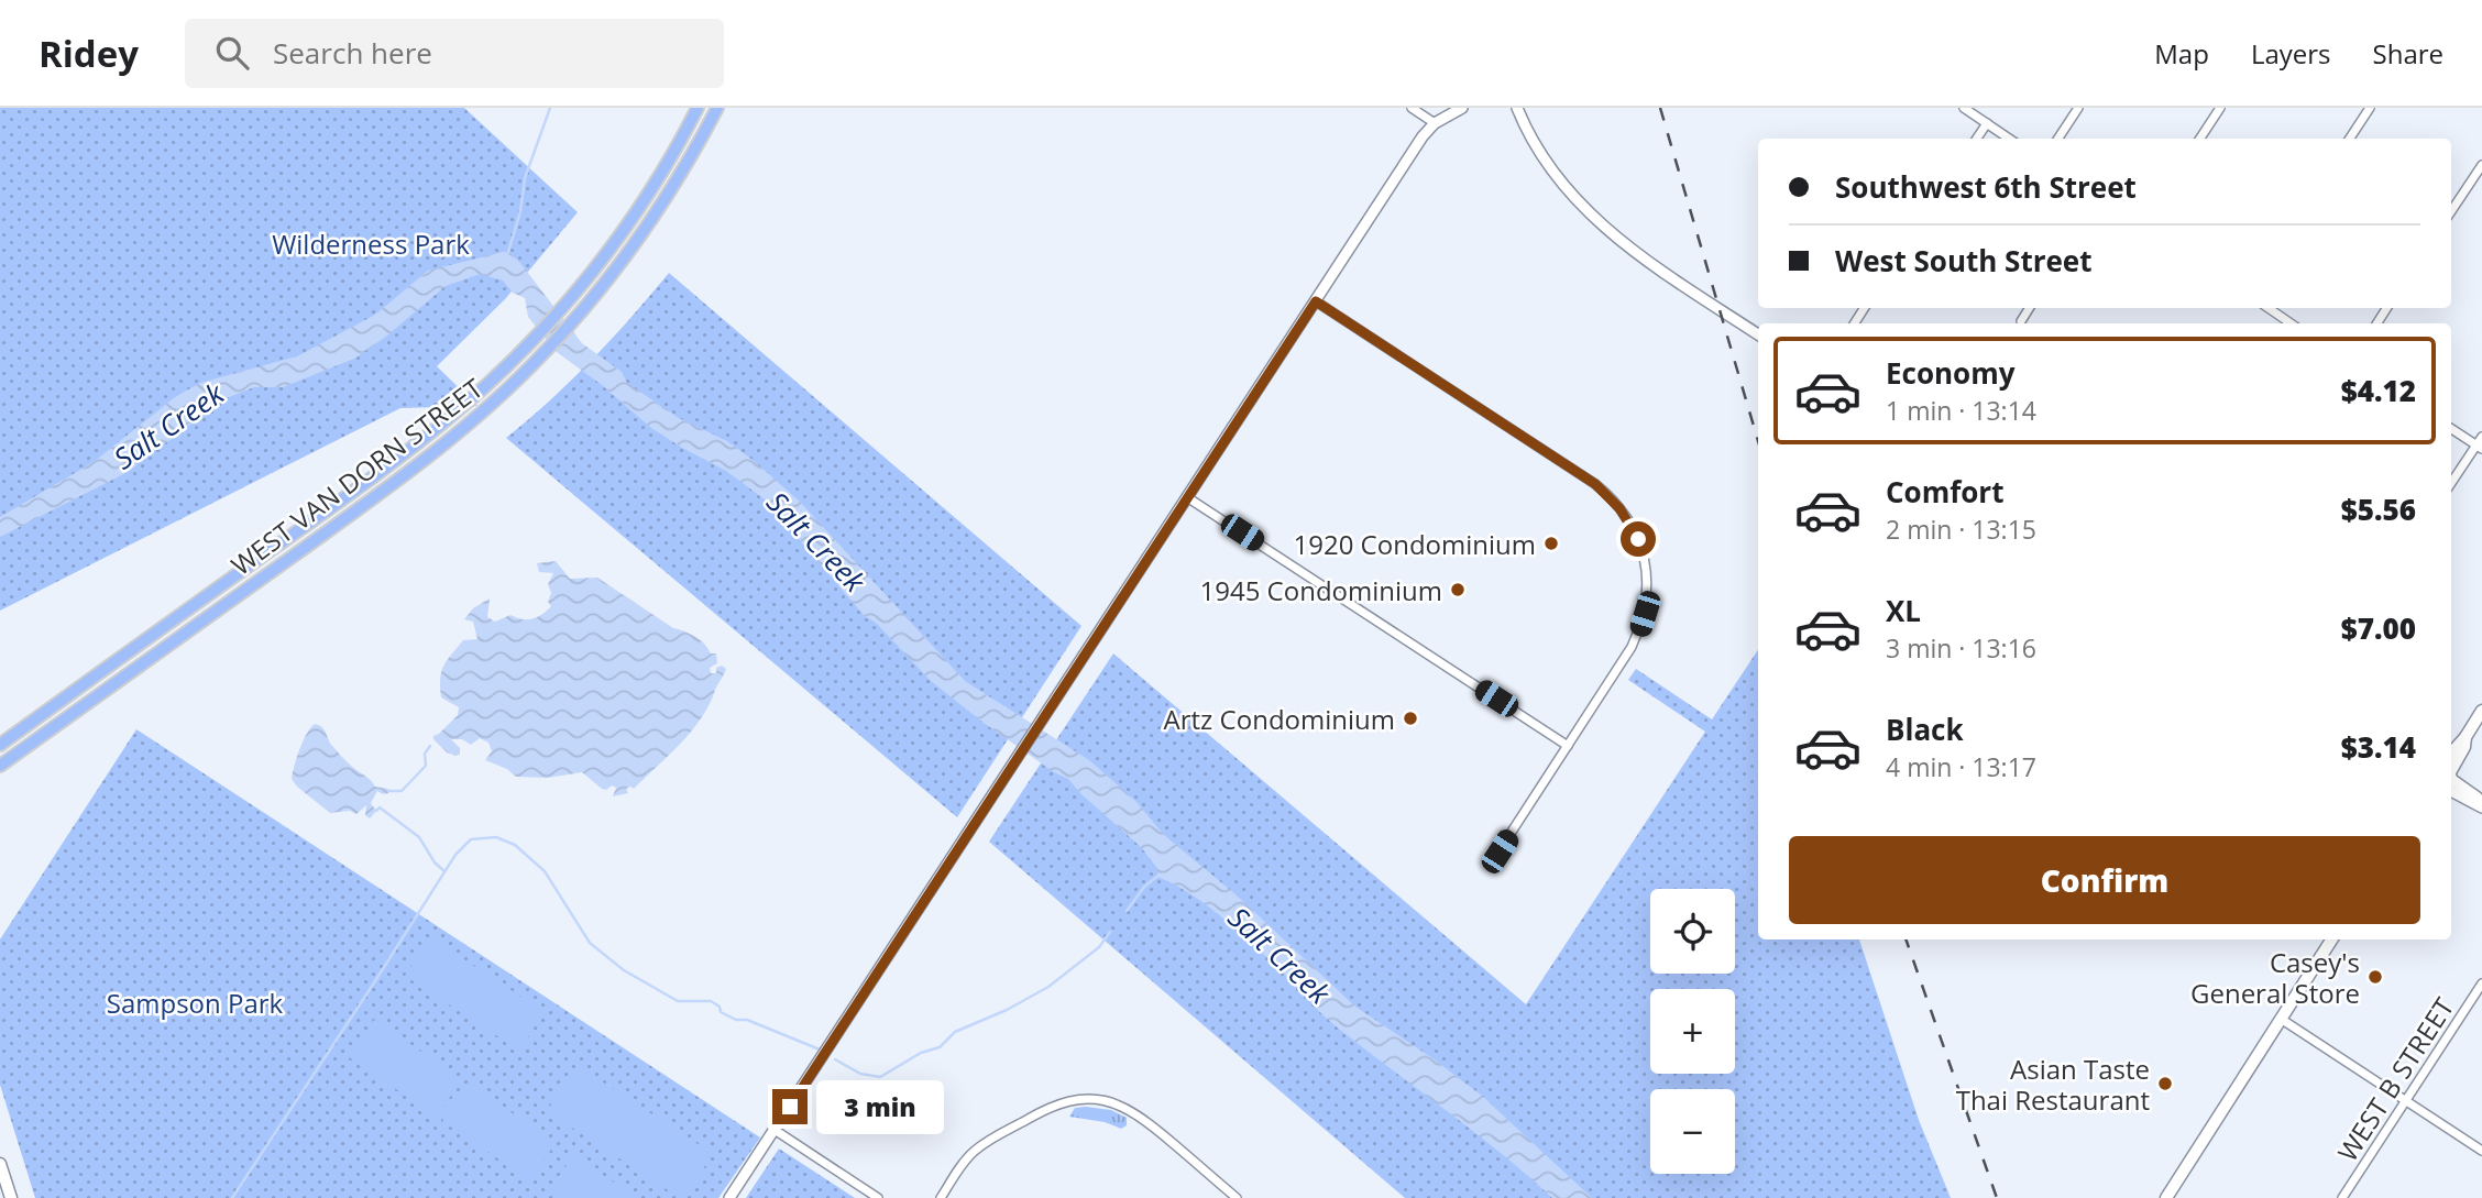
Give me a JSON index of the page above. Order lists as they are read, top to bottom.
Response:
{
  "streets": {
    "main road": ["WEST VAN DORN STREET"],
    "street": ["WEST B STREET"]
  },
  "water": ["Salt Creek"],
  "parks": ["Wilderness Park", "Sampson Park"],
  "places": [
    "1920 Condominium",
    "1945 Condominium",
    "Artz Condominium",
    "Casey's General Store",
    "Asian Taste Thai Restaurant"
  ],
  "page": {
    "header": "Ridey",
    "search": "Search here",
    "nav": ["Map", "Layers", "Share"],
    "banner": ["Southwest 6th Street", "West South Street"],
    "list": [
      {
        "name": "Economy",
        "note": "1 min · 13:14",
        "value": "$4.12"
      },
      {
        "name": "Comfort",
        "note": "2 min · 13:15",
        "value": "$5.56"
      },
      {
        "name": "XL",
        "note": "3 min · 13:16",
        "value": "$7.00"
      },
      {
        "name": "Black",
        "note": "4 min · 13:17",
        "value": "$3.14"
      }
    ],
    "buttons": "Confirm",
    "map_buttons": ["+", "−"],
    "bubble": "3 min"
  }
}
